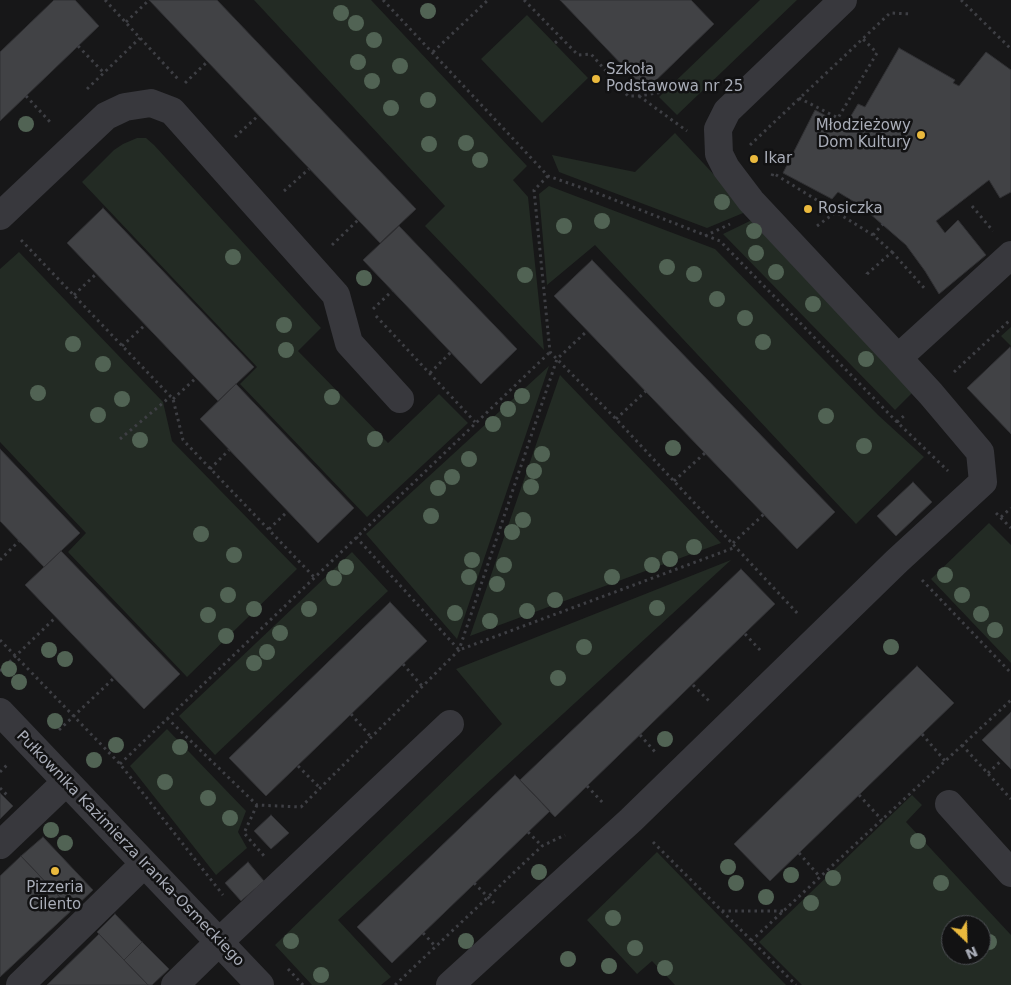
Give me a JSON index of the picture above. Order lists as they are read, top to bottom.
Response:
{
  "streets": {
    "street": ["Pułkownika Kazimierza Iranka-Osmeckiego"]
  },
  "places": [
    "Szkoła Podstawowa nr 25",
    "Młodzieżowy Dom Kultury",
    "Ikar",
    "Rosiczka",
    "Pizzeria Cilento"
  ],
  "north": "bottom right"
}
